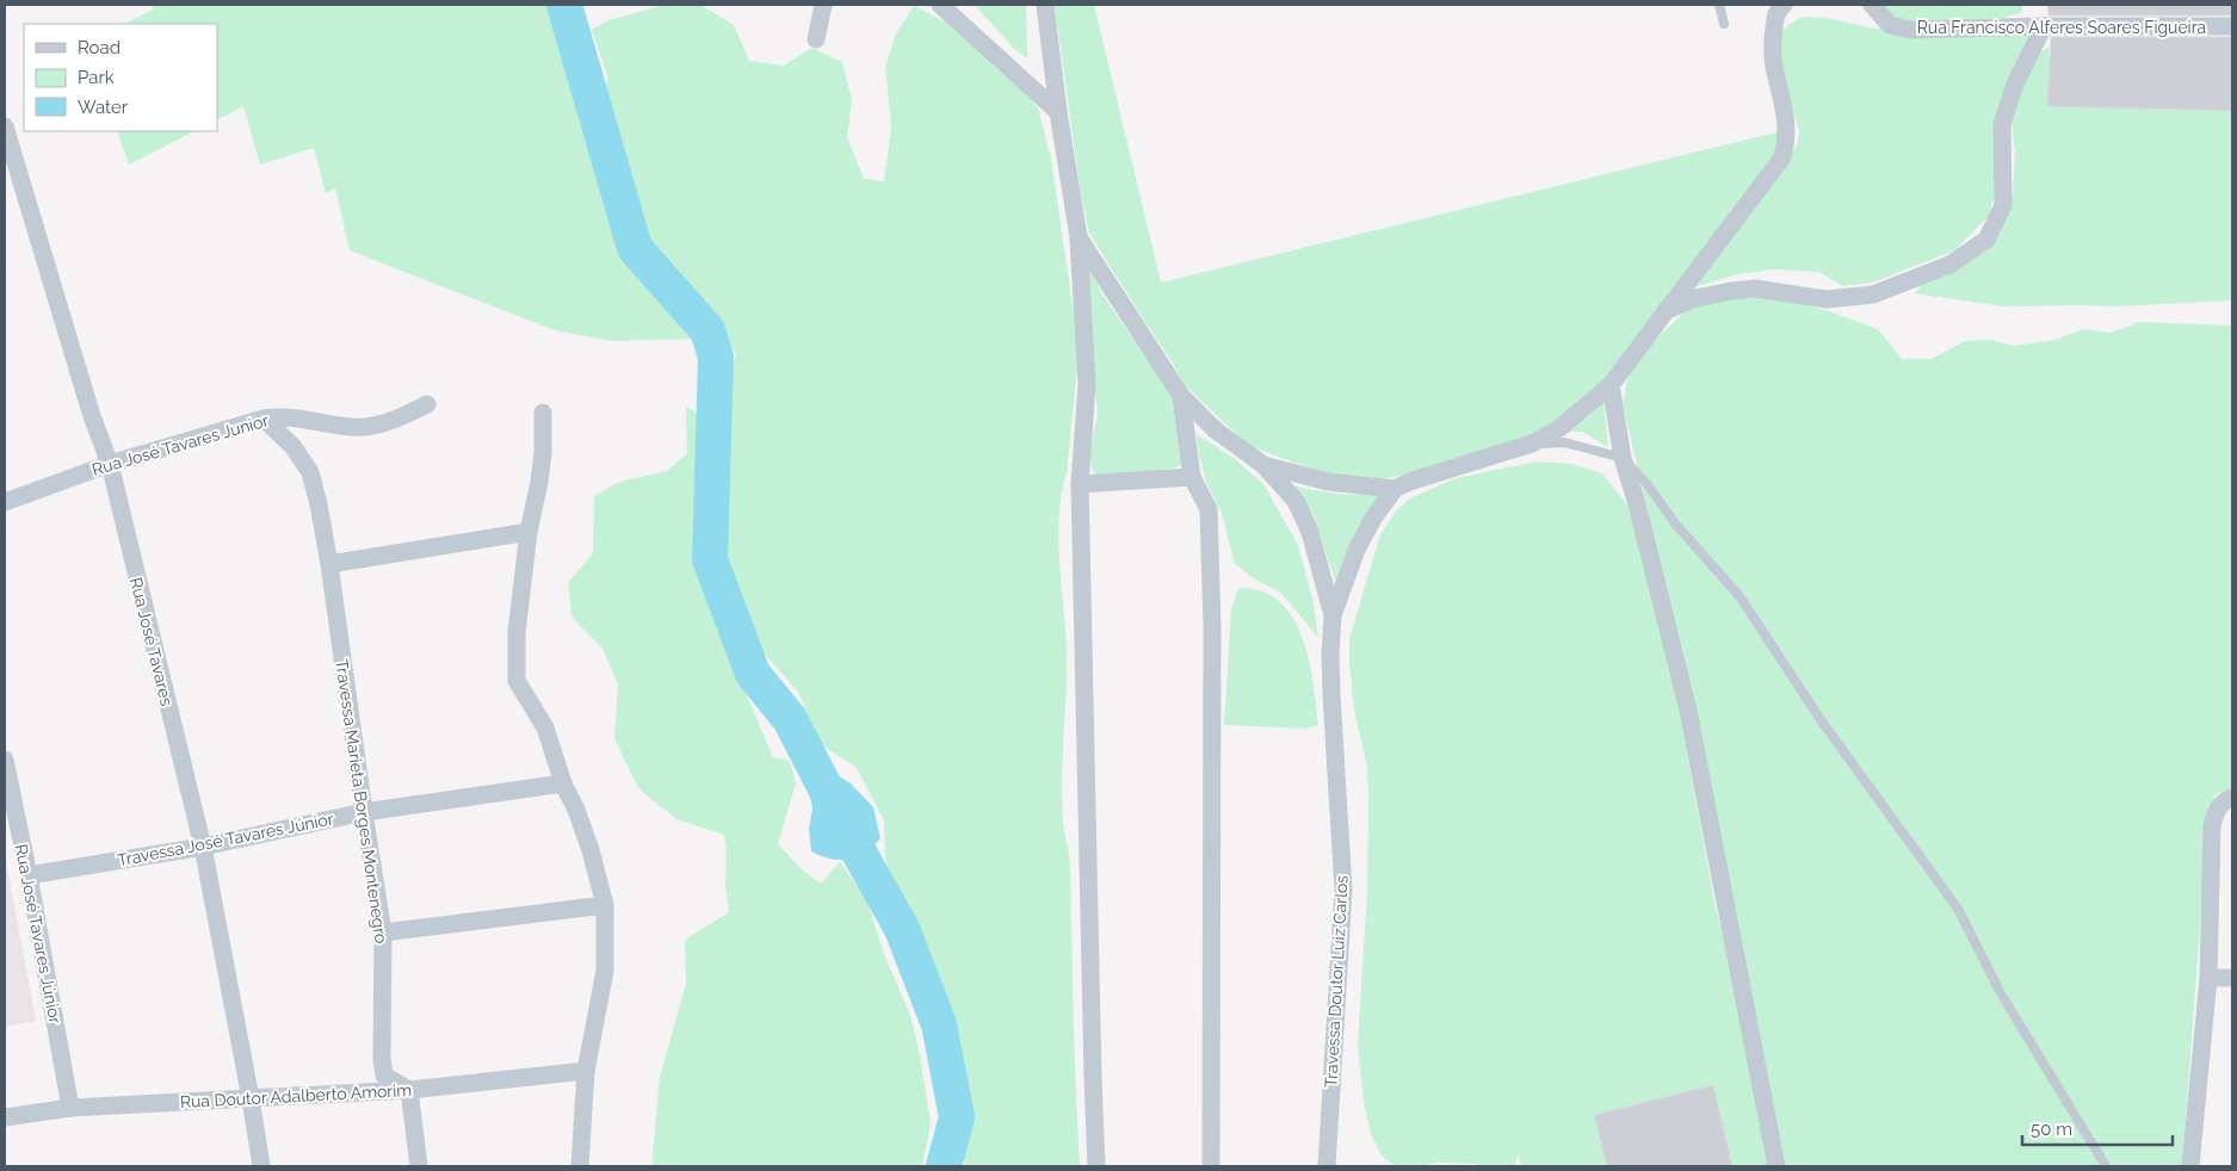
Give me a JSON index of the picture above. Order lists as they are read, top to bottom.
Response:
{
  "streets": {
    "street": [
      "Rua Francisco Alferes Soares Figueira",
      "Rua José Tavares Junior",
      "Rua José Tavares",
      "Travessa Marieta Borges Montenegro",
      "Travessa José Tavares Júnior",
      "Rua José Tavares Júnior",
      "Travessa Doutor Luiz Carlos",
      "Rua Doutor Adalberto Amorim"
    ]
  },
  "crossings": [
    ["Rua José Tavares Junior", "Rua José Tavares"],
    ["Rua José Tavares Junior", "Travessa Marieta Borges Montenegro"],
    ["Rua José Tavares", "Travessa José Tavares Júnior"],
    ["Rua José Tavares", "Rua Doutor Adalberto Amorim"],
    ["Travessa Marieta Borges Montenegro", "Travessa José Tavares Júnior"],
    ["Travessa Marieta Borges Montenegro", "Rua Doutor Adalberto Amorim"],
    ["Travessa José Tavares Júnior", "Rua José Tavares Júnior"],
    ["Rua José Tavares Júnior", "Rua Doutor Adalberto Amorim"]
  ],
  "legend": ["Road", "Park", "Water"],
  "scale_bar": "50 m"
}
